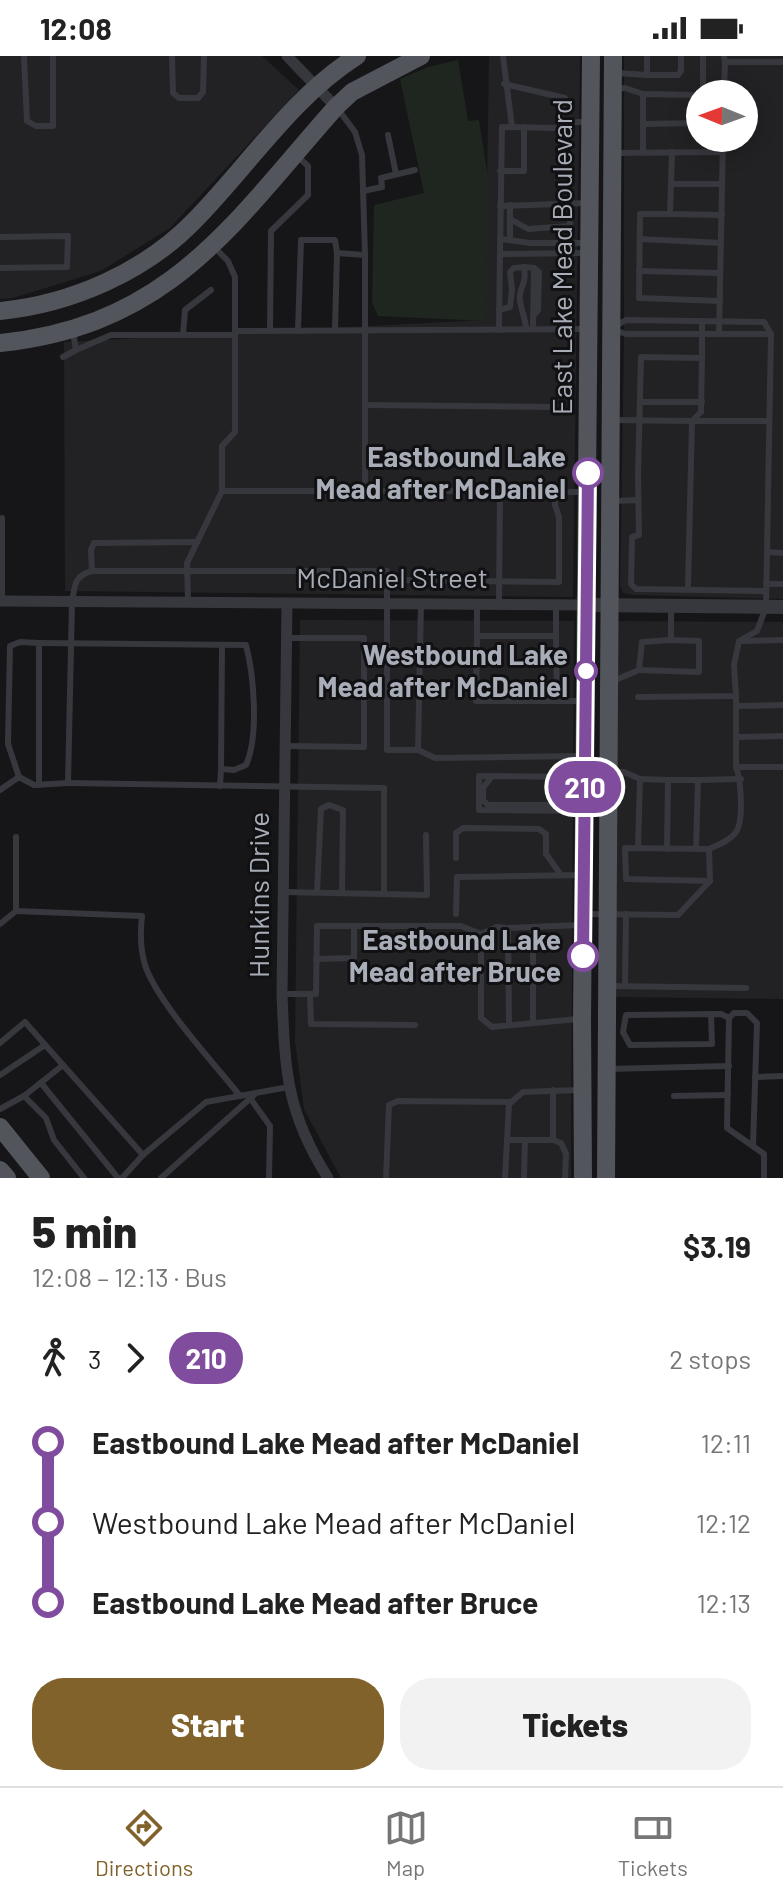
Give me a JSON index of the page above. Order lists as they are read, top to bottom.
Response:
{
  "streets": {
    "main road": ["East Lake Mead Boulevard"],
    "street": ["McDaniel Street", "Hunkins Drive"]
  },
  "crossings": [
    ["East Lake Mead Boulevard", "McDaniel Street"],
    ["McDaniel Street", "Hunkins Drive"]
  ],
  "places": ["Eastbound Lake Mead after McDaniel", "Westbound Lake Mead after McDaniel", "Eastbound Lake Mead after Bruce"],
  "lines": ["bus line 210"],
  "north": "left",
  "page": {
    "status": "12:08",
    "on_map": "210",
    "heading": ["5 min", "12:08 – 12:13 · Bus", "$3.19"],
    "legs": ["3", "210", "2 stops"],
    "list": [
      {
        "name": "Eastbound Lake Mead after McDaniel",
        "value": "12:11"
      },
      {
        "name": "Westbound Lake Mead after McDaniel",
        "value": "12:12"
      },
      {
        "name": "Eastbound Lake Mead after Bruce",
        "value": "12:13"
      }
    ],
    "buttons": ["Start", "Tickets"],
    "tabs": ["Directions", "Map", "Tickets"]
  }
}
